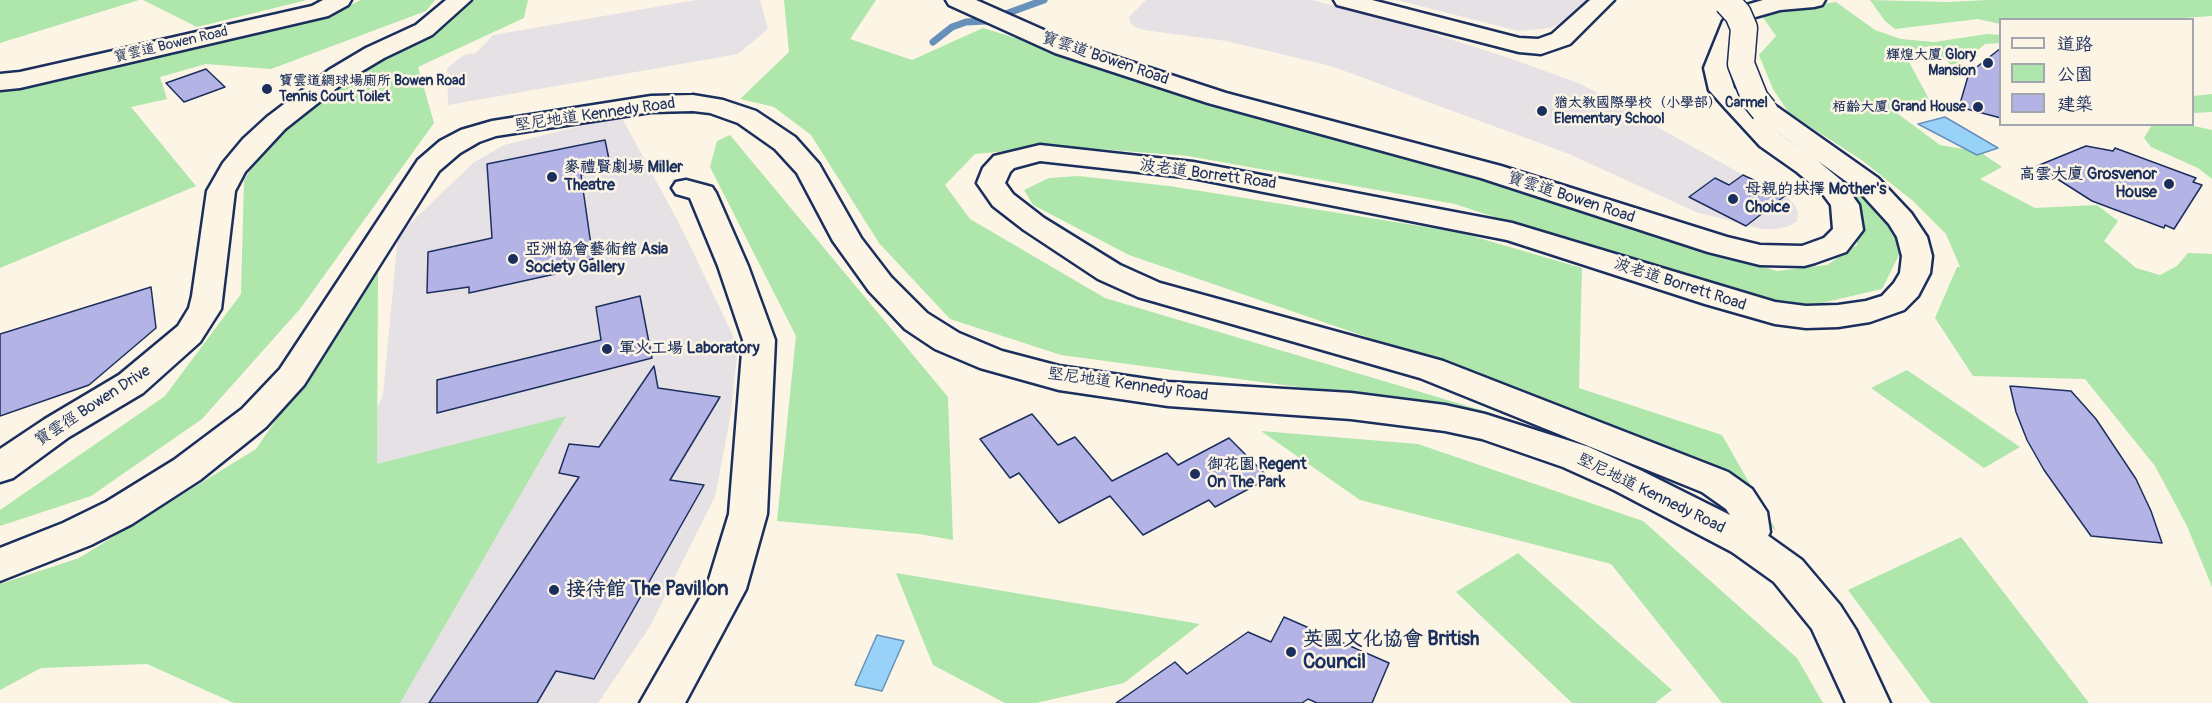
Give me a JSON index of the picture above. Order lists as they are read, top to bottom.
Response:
{
  "streets": {
    "street": [
      "寶雲道 Bowen Road",
      "堅尼地道 Kennedy Road",
      "波老道 Borrett Road",
      "寶雲徑 Bowen Drive"
    ]
  },
  "crossings": [
    ["寶雲道 Bowen Road", "波老道 Borrett Road"],
    ["堅尼地道 Kennedy Road", "波老道 Borrett Road"]
  ],
  "places": [
    "輝煌大廈 Glory Mansion",
    "寶雲道網球場廁所 Bowen Road Tennis Court Toilet",
    "栢齡大廈 Grand House",
    "猶太教國際學校（小學部） Carmel Elementary School",
    "麥禮賢劇場 Miller Theatre",
    "高雲大廈 Grosvenor House",
    "母親的抉擇 Mother's Choice",
    "亞洲協會藝術館 Asia Society Gallery",
    "軍火工場 Laboratory",
    "御花園 Regent On The Park",
    "接待館 The Pavillon",
    "英國文化協會 British Council"
  ],
  "legend": ["道路", "公園", "建築"]
}
